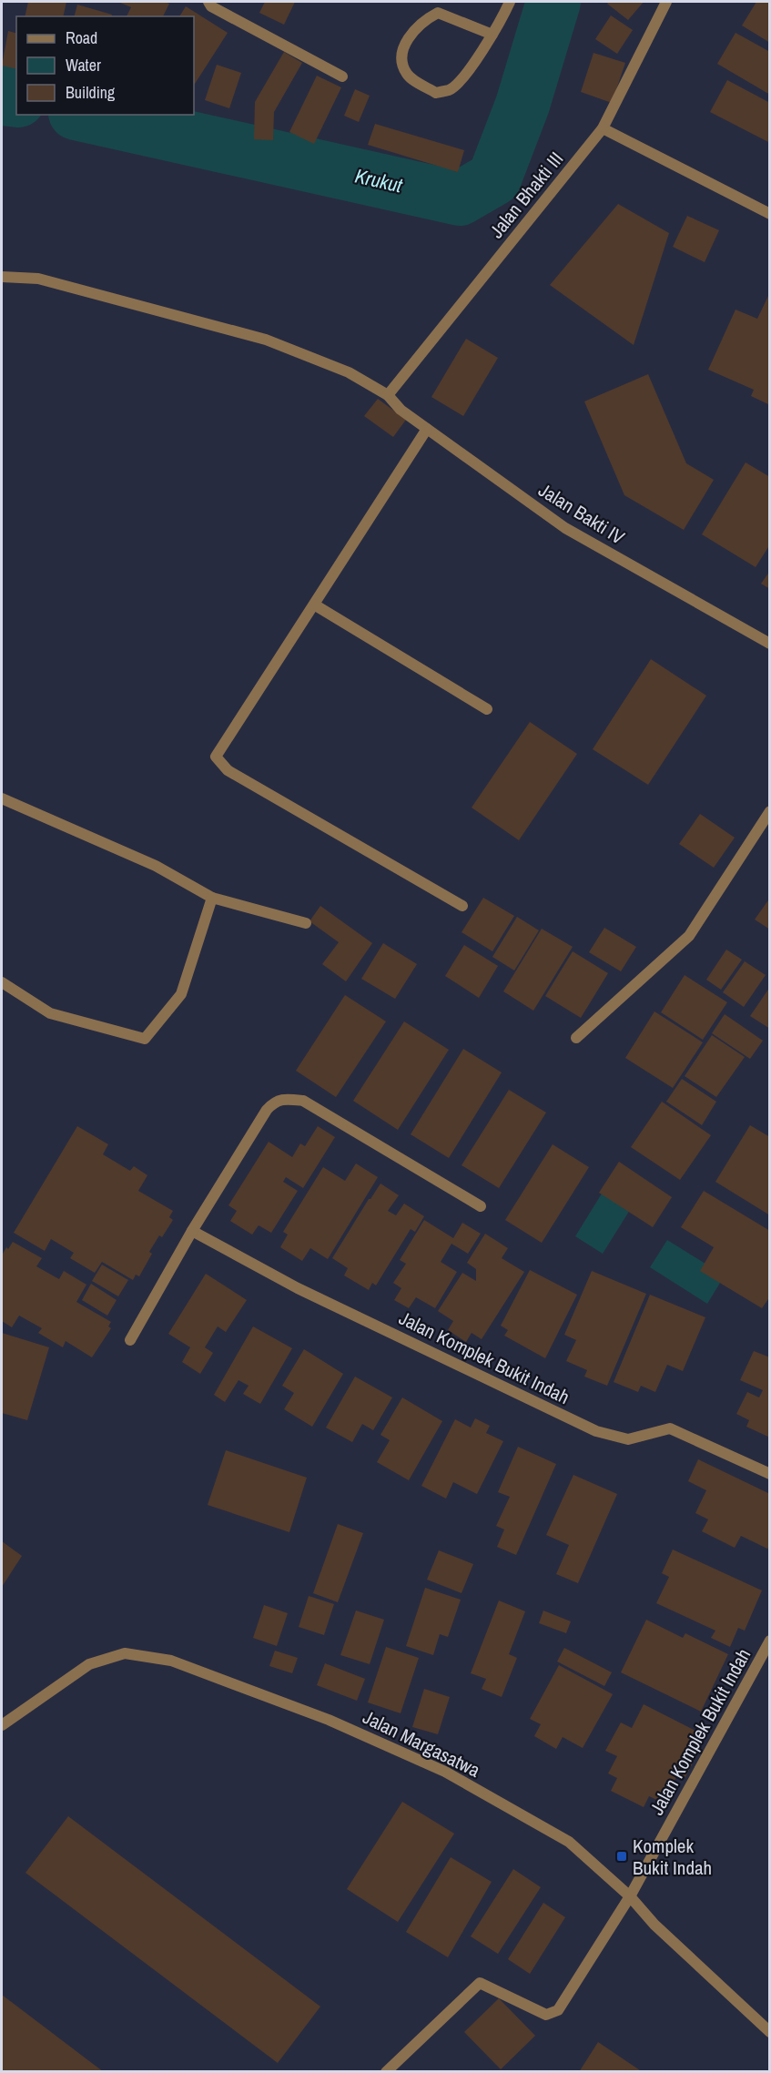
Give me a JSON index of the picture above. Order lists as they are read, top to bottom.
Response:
{
  "streets": {
    "street": [
      "Jalan Bhakti III",
      "Jalan Bakti IV",
      "Jalan Komplek Bukit Indah",
      "Jalan Margasatwa"
    ]
  },
  "crossings": [
    ["Jalan Bhakti III", "Jalan Bakti IV"],
    ["Jalan Komplek Bukit Indah", "Jalan Margasatwa"]
  ],
  "water": ["Krukut"],
  "places": {
    "transit": ["Komplek Bukit Indah"]
  },
  "legend": ["Road", "Water", "Building"]
}
